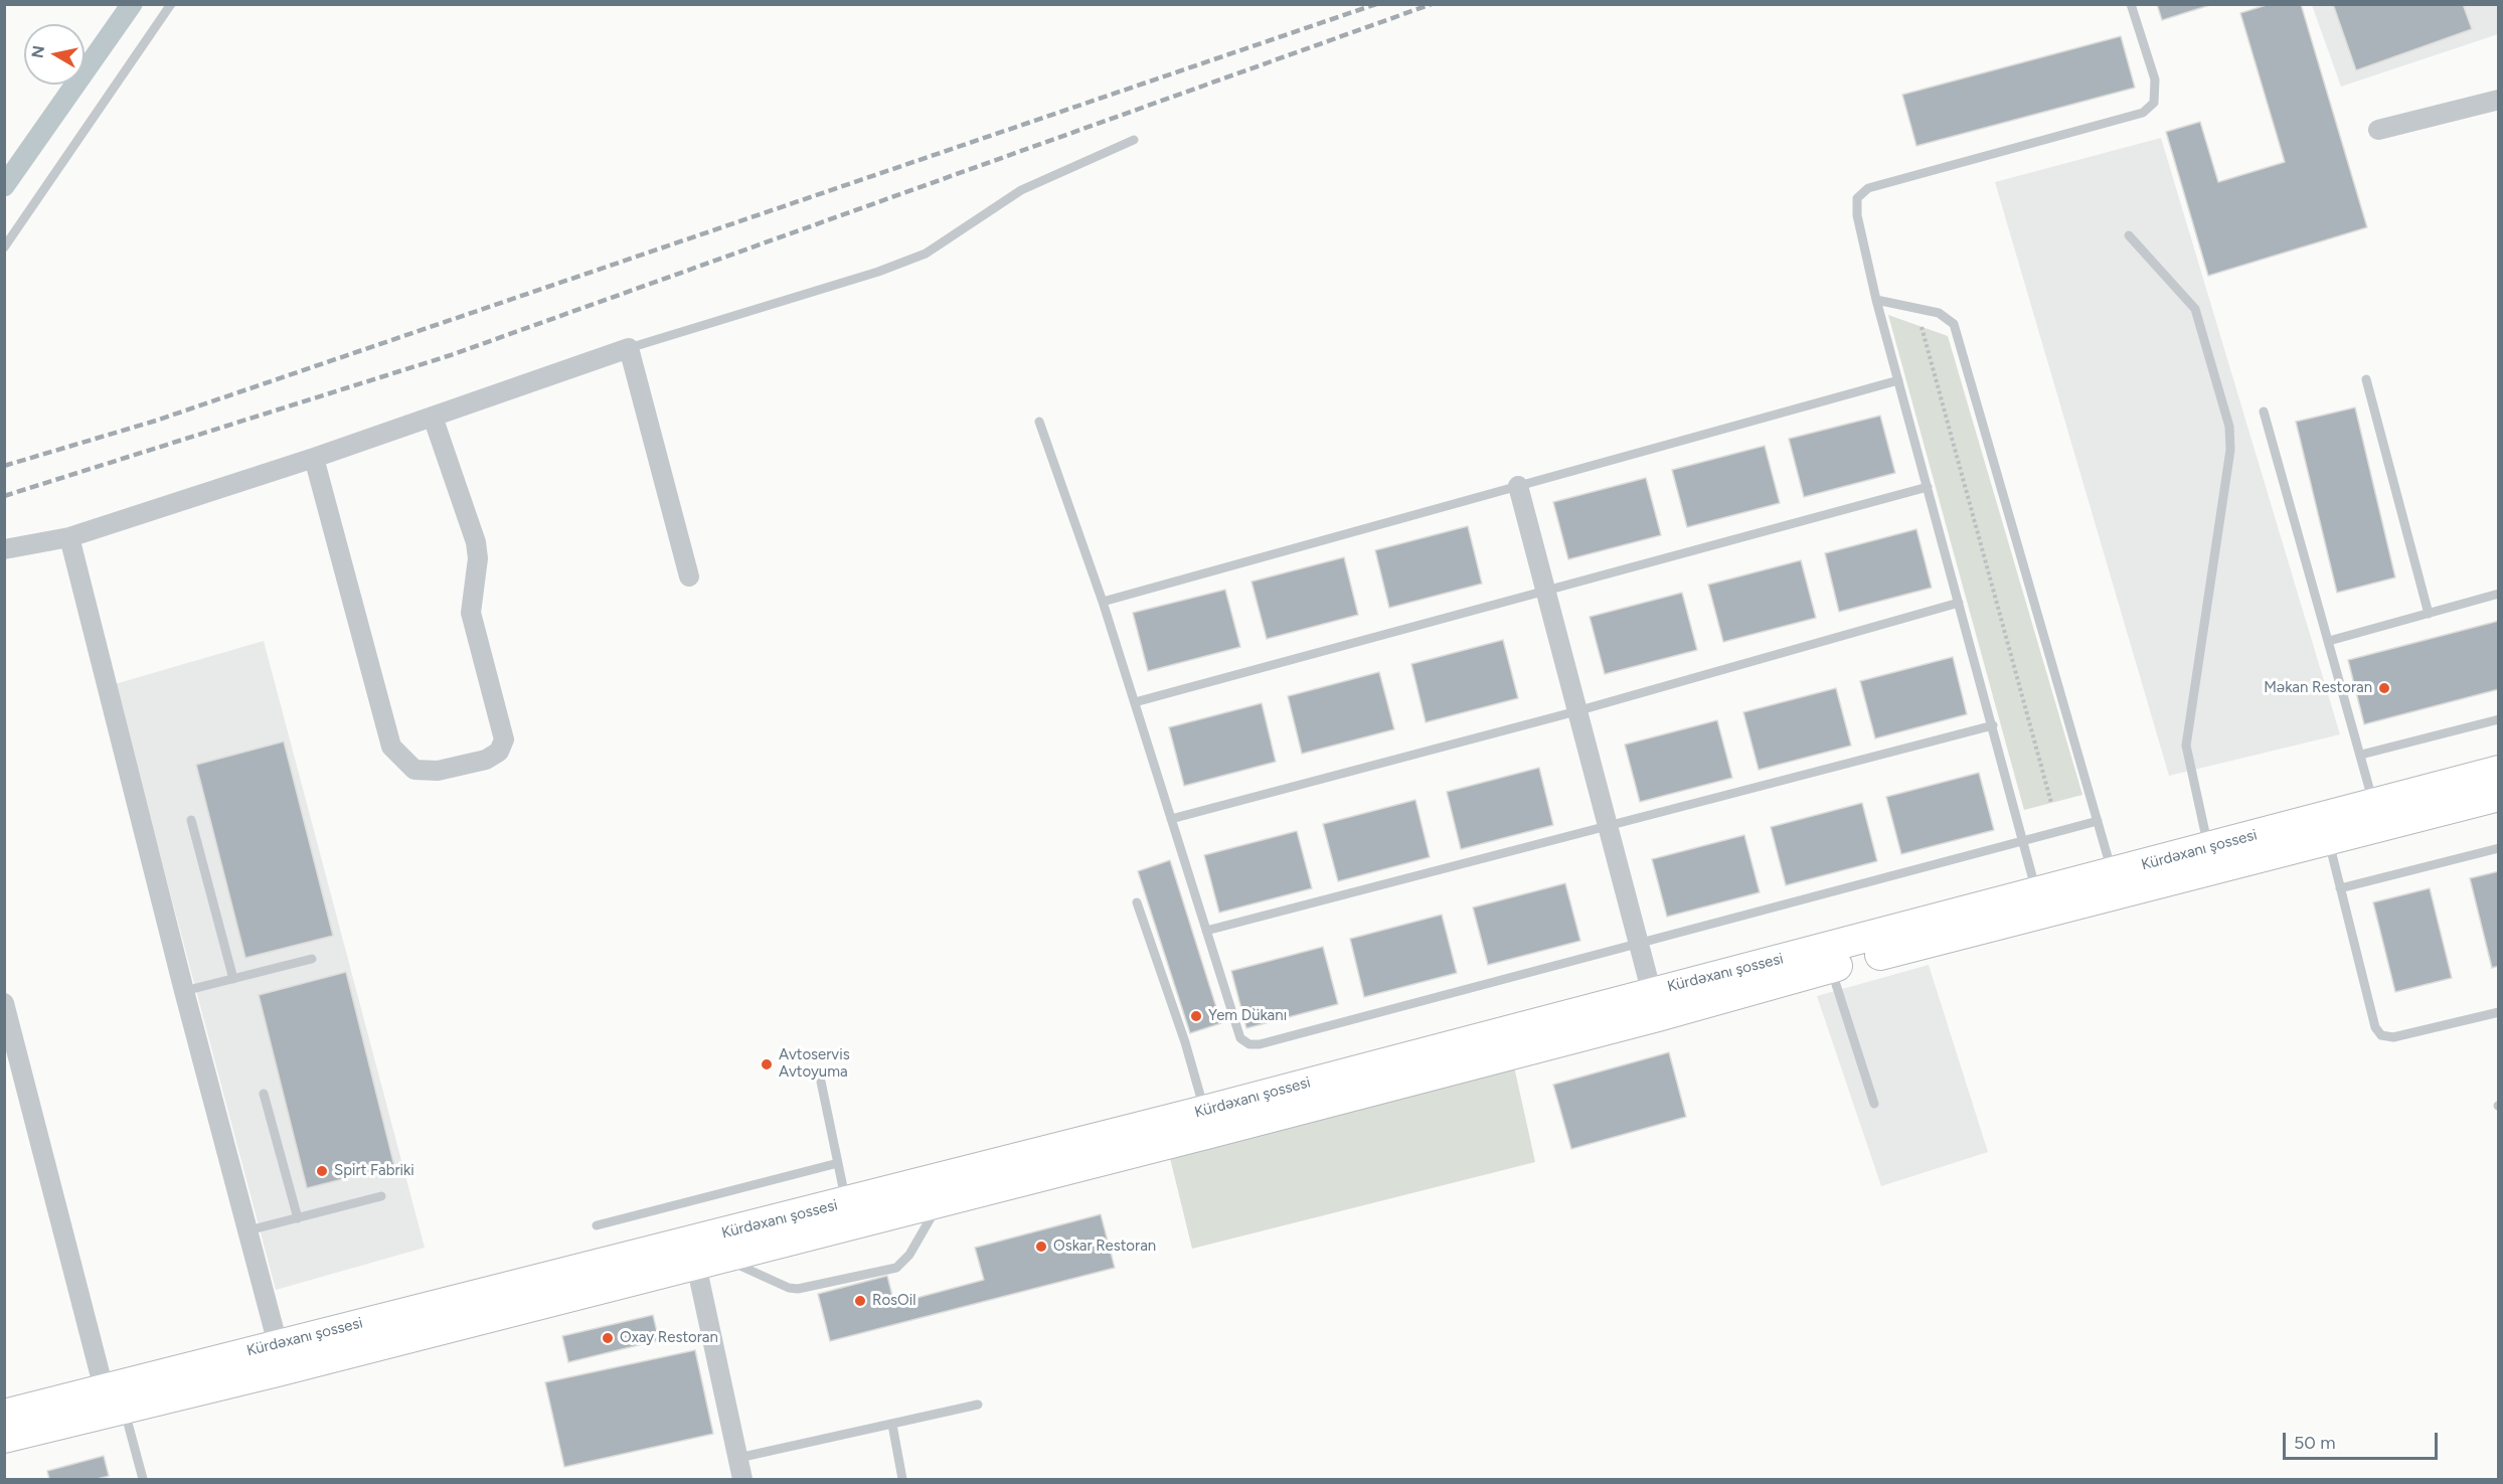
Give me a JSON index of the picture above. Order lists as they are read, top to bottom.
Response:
{
  "streets": {
    "main road": ["Kürdəxanı şossesi"]
  },
  "places": [
    "Məkan Restoran",
    "Yem Dükanı",
    "Avtoservis Avtoyuma",
    "Spirt Fabriki",
    "Oskar Restoran",
    "RosOil",
    "Oxay Restoran"
  ],
  "scale_bar": "50 m",
  "north": "left"
}
